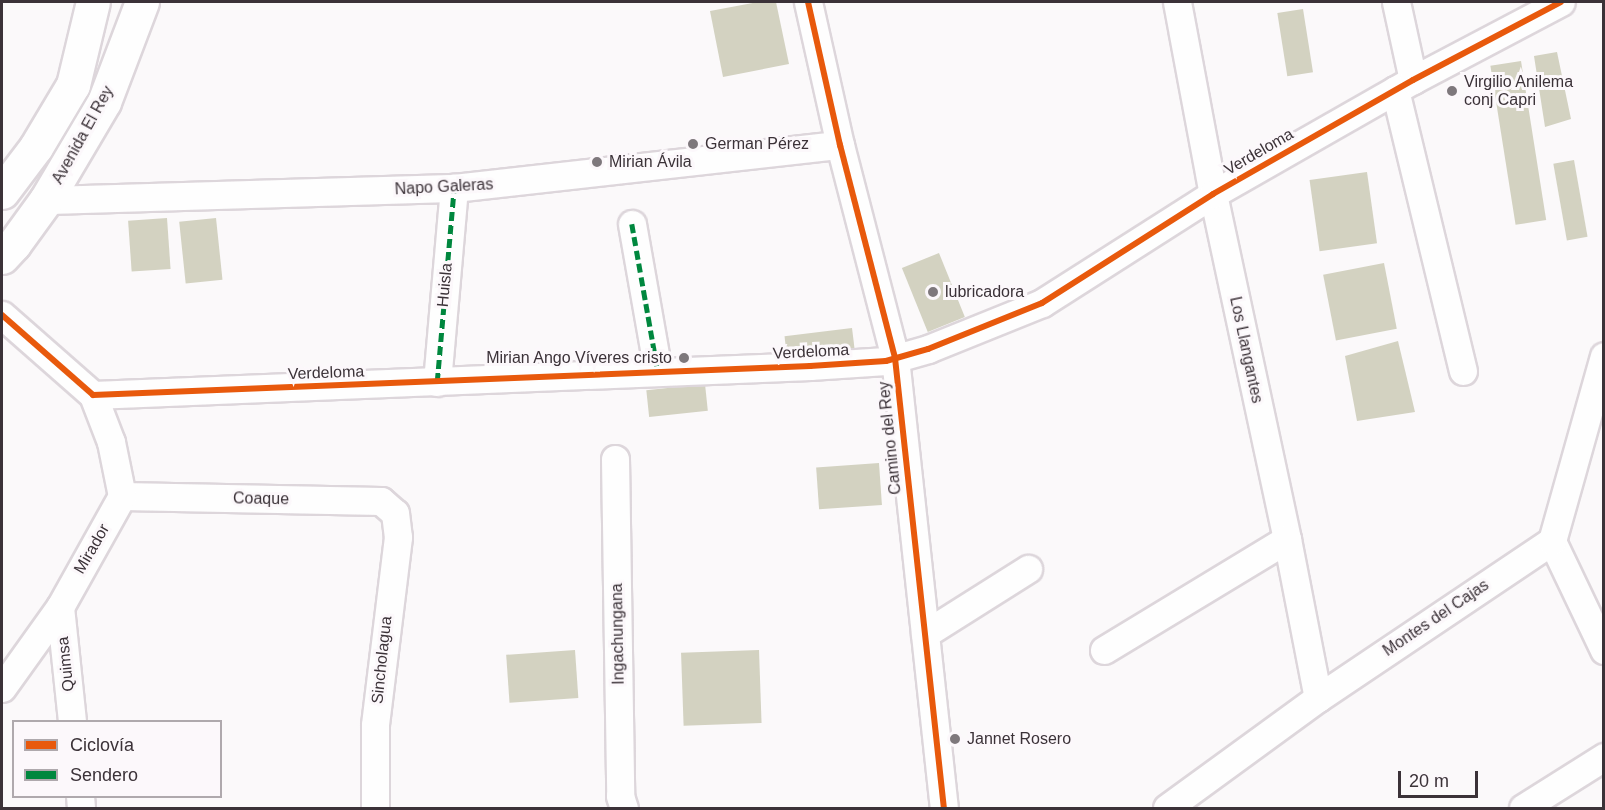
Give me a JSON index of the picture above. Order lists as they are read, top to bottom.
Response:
{
  "streets": {
    "main road": ["Avenida El Rey"],
    "street": [
      "Verdeloma",
      "Napo Galeras",
      "Huisla",
      "Los Llangantes",
      "Camino del Rey",
      "Coaque",
      "Mirador",
      "Montes del Cajas",
      "Ingachungana",
      "Sincholagua",
      "Quimsa"
    ]
  },
  "crossings": [
    ["Avenida El Rey", "Napo Galeras"],
    ["Verdeloma", "Huisla"],
    ["Verdeloma", "Los Llangantes"],
    ["Verdeloma", "Camino del Rey"],
    ["Napo Galeras", "Huisla"],
    ["Napo Galeras", "Camino del Rey"],
    ["Los Llangantes", "Montes del Cajas"],
    ["Coaque", "Mirador"],
    ["Coaque", "Sincholagua"],
    ["Mirador", "Quimsa"]
  ],
  "places": [
    "Virgilio Anilema conj Capri",
    "German Pérez",
    "Mirian Ávila",
    "lubricadora",
    "Mirian Ango Víveres cristo",
    "Jannet Rosero"
  ],
  "legend": ["Ciclovía", "Sendero"],
  "scale_bar": "20 m"
}
